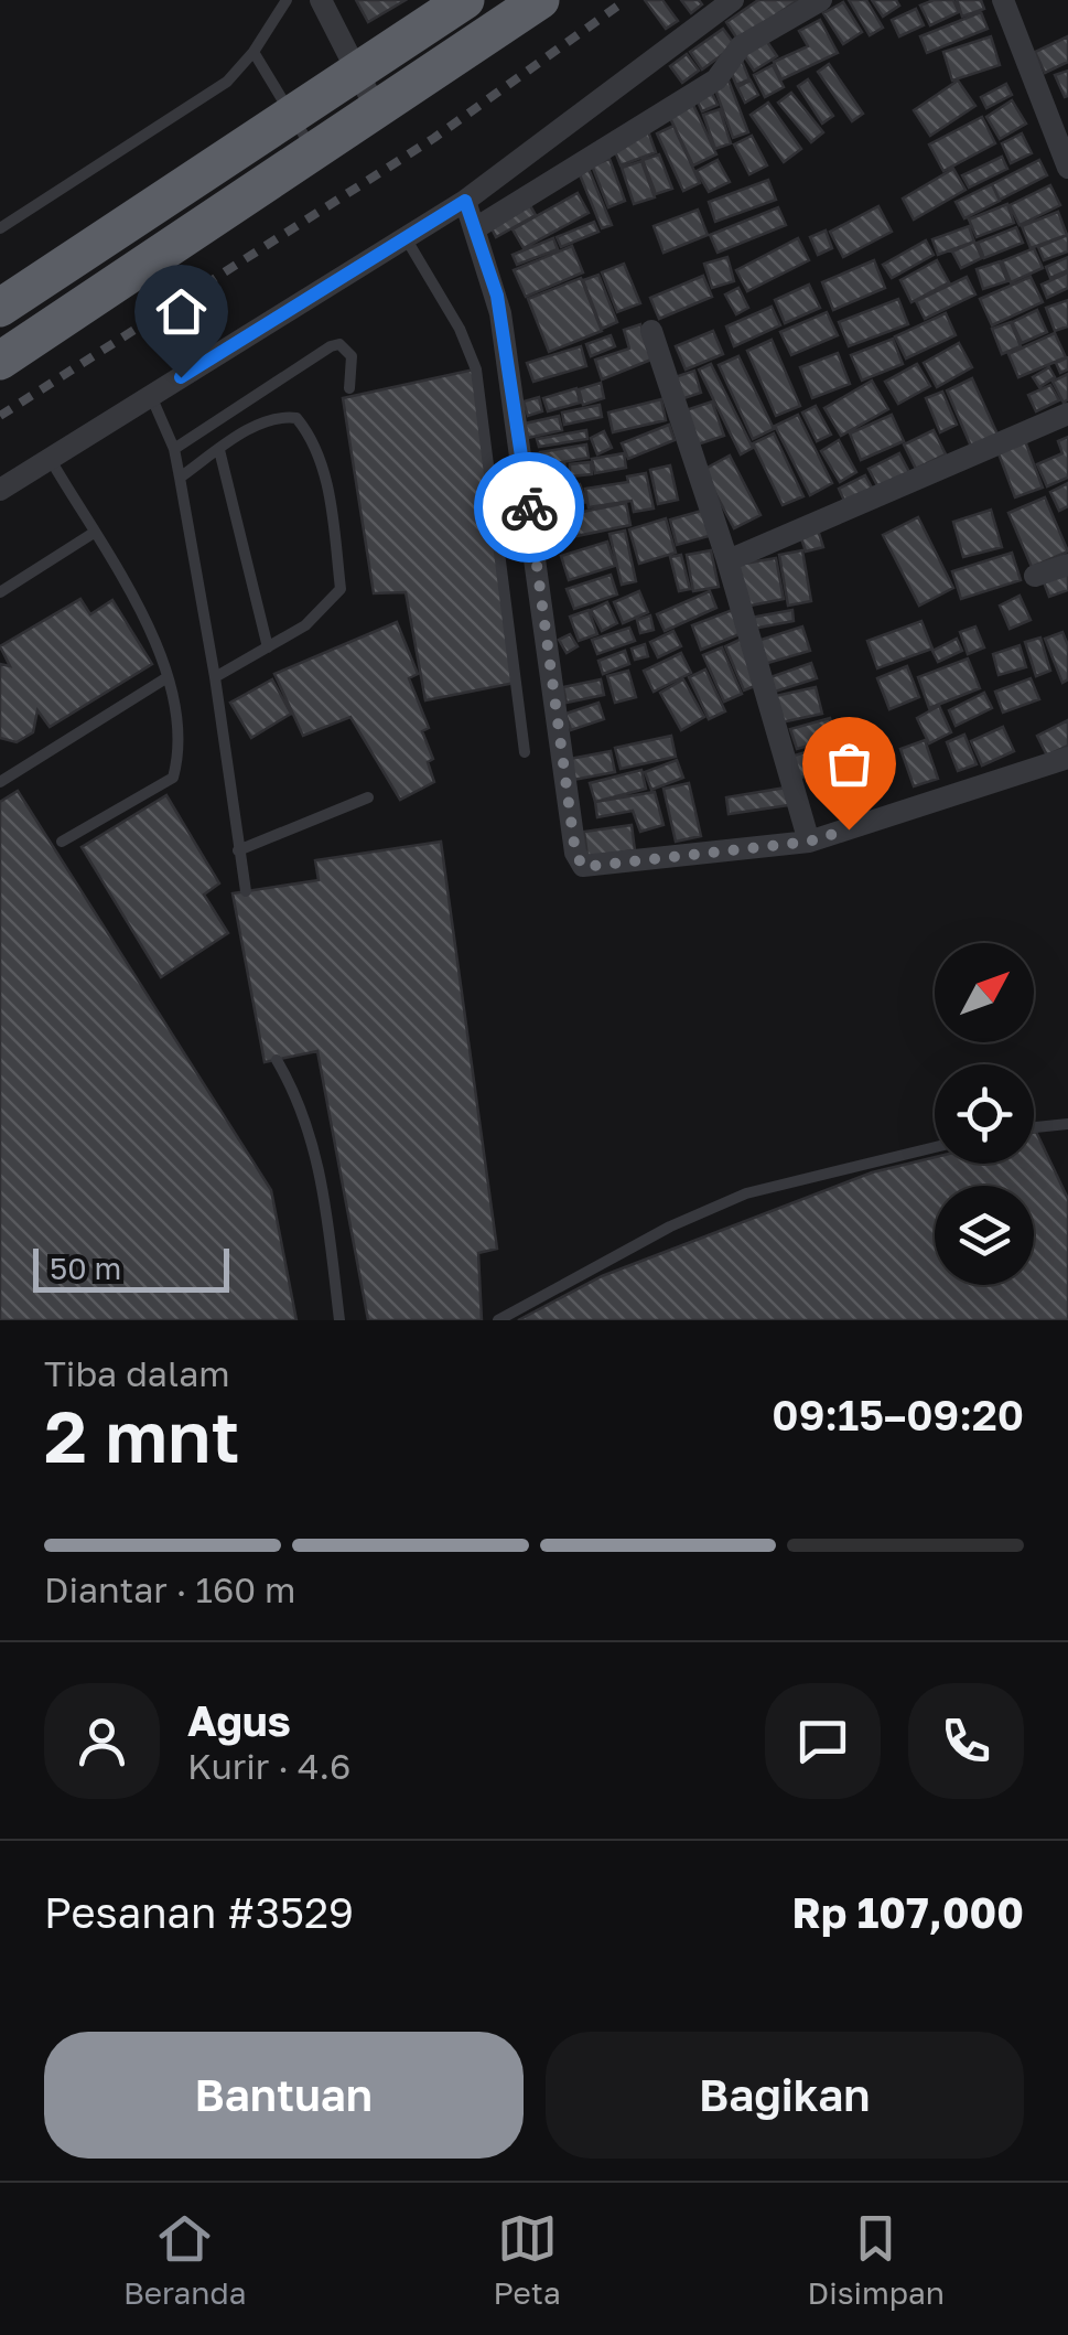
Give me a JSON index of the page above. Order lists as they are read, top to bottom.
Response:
{
  "scale_bar": "50 m",
  "north": "top right",
  "page": {
    "scale": "50 m",
    "heading": ["2 mnt", "Tiba dalam", "09:15–09:20"],
    "panel": [
      "Agus",
      "Kurir · 4.6",
      "Pesanan #3529",
      "Rp 107,000"
    ],
    "bar": "Diantar · 160 m",
    "buttons": ["Bantuan", "Bagikan"],
    "tabs": ["Beranda", "Peta", "Disimpan"]
  }
}
